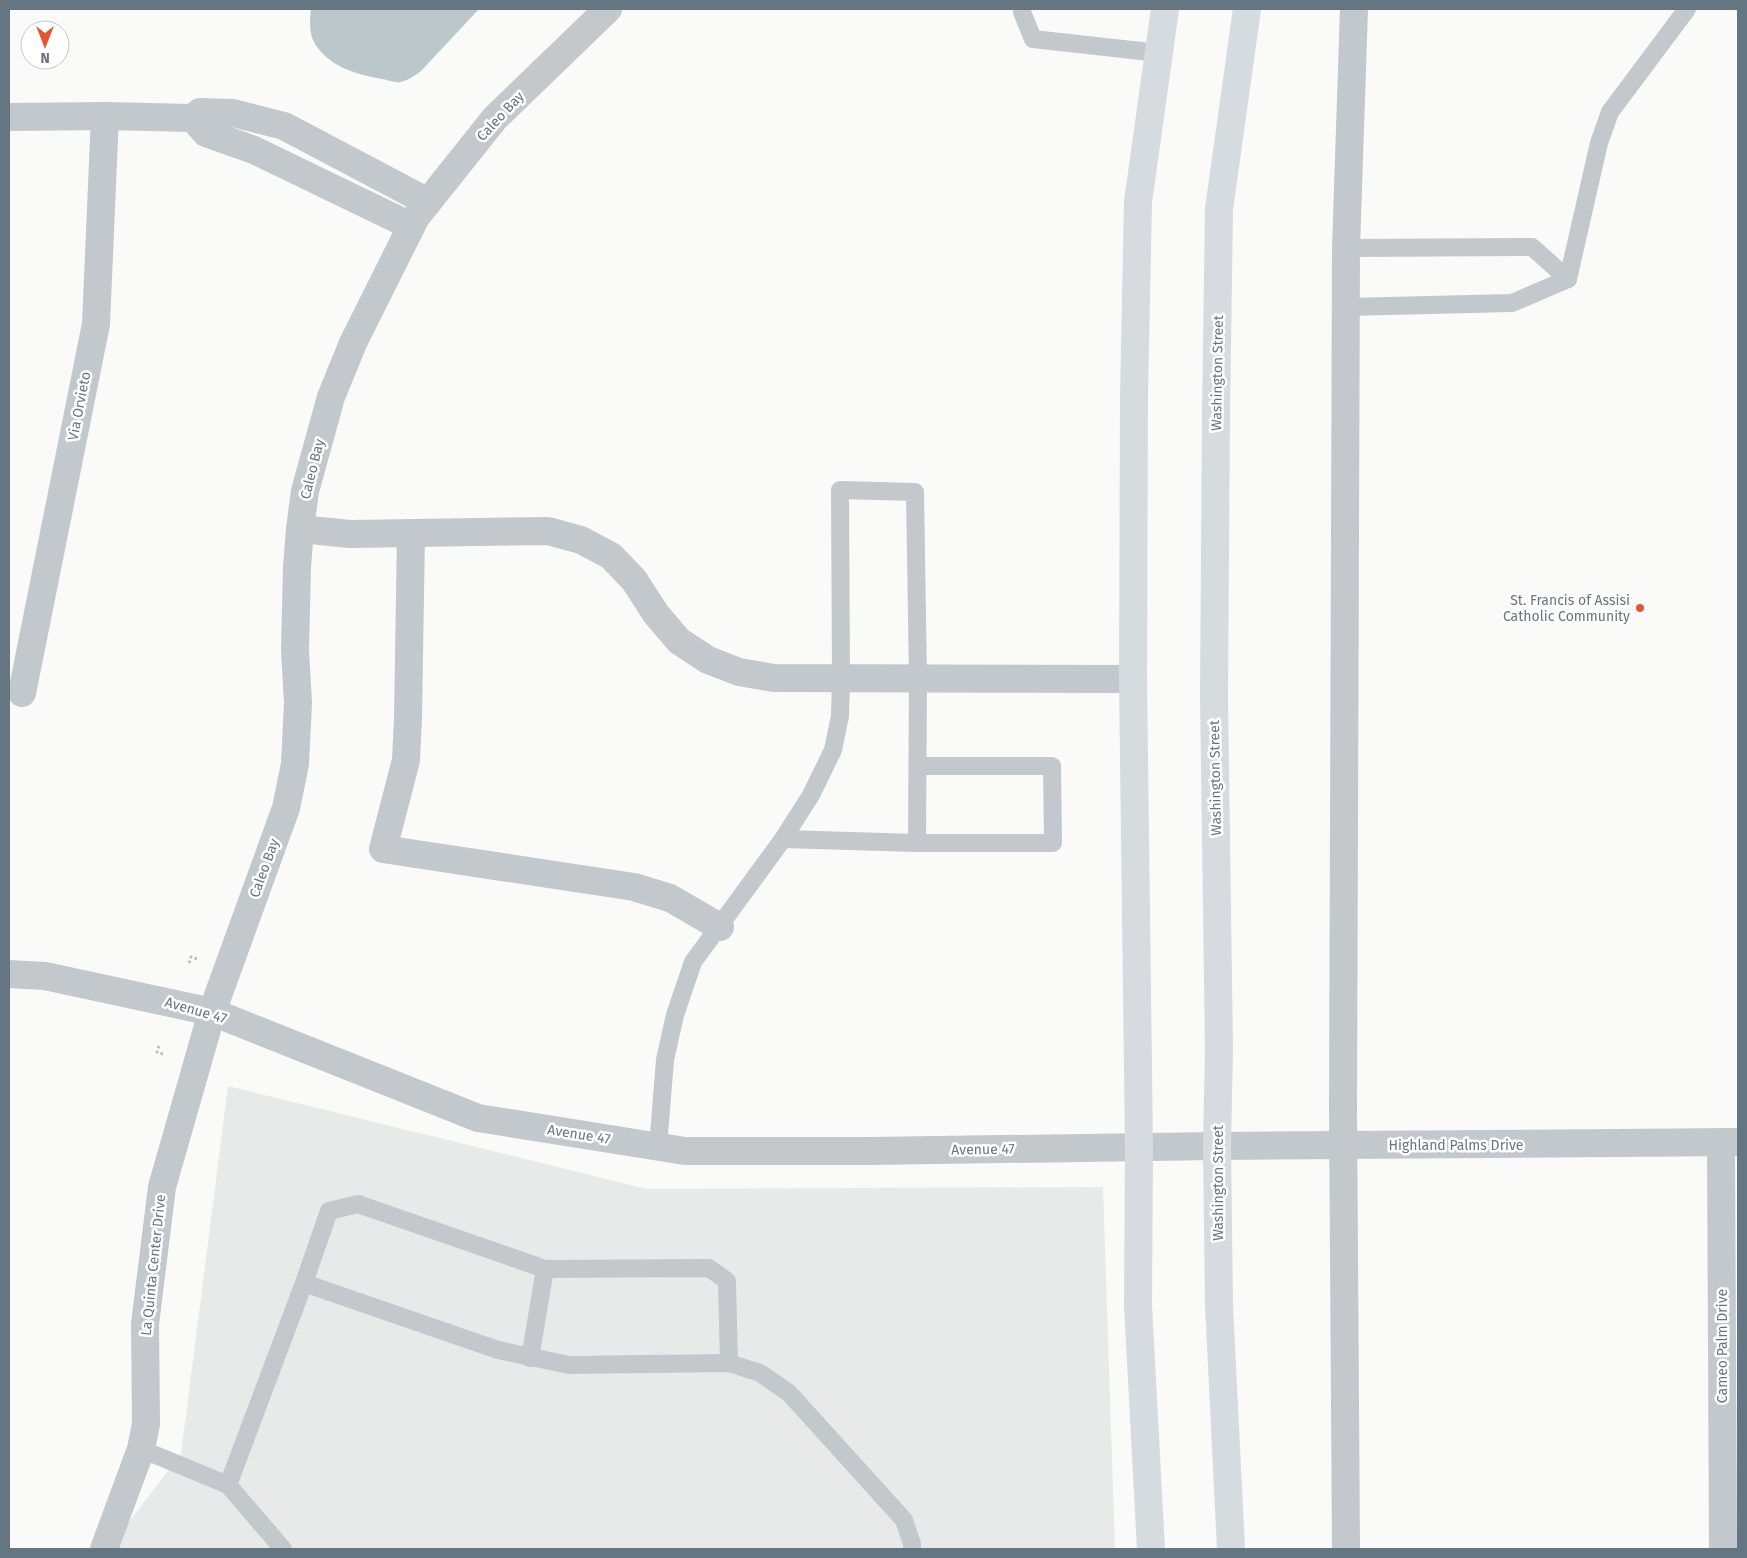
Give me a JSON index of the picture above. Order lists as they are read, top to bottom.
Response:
{
  "streets": {
    "main road": ["Washington Street"],
    "street": [
      "Caleo Bay",
      "Via Orvieto",
      "Avenue 47",
      "Highland Palms Drive",
      "La Quinta Center Drive",
      "Cameo Palm Drive"
    ]
  },
  "crossings": [
    ["Caleo Bay", "Avenue 47"],
    ["Caleo Bay", "La Quinta Center Drive"],
    ["Washington Street", "Highland Palms Drive"],
    ["Avenue 47", "Highland Palms Drive"],
    ["Avenue 47", "La Quinta Center Drive"],
    ["Highland Palms Drive", "Cameo Palm Drive"]
  ],
  "places": ["St. Francis of Assisi Catholic Community"],
  "north": "bottom"
}
